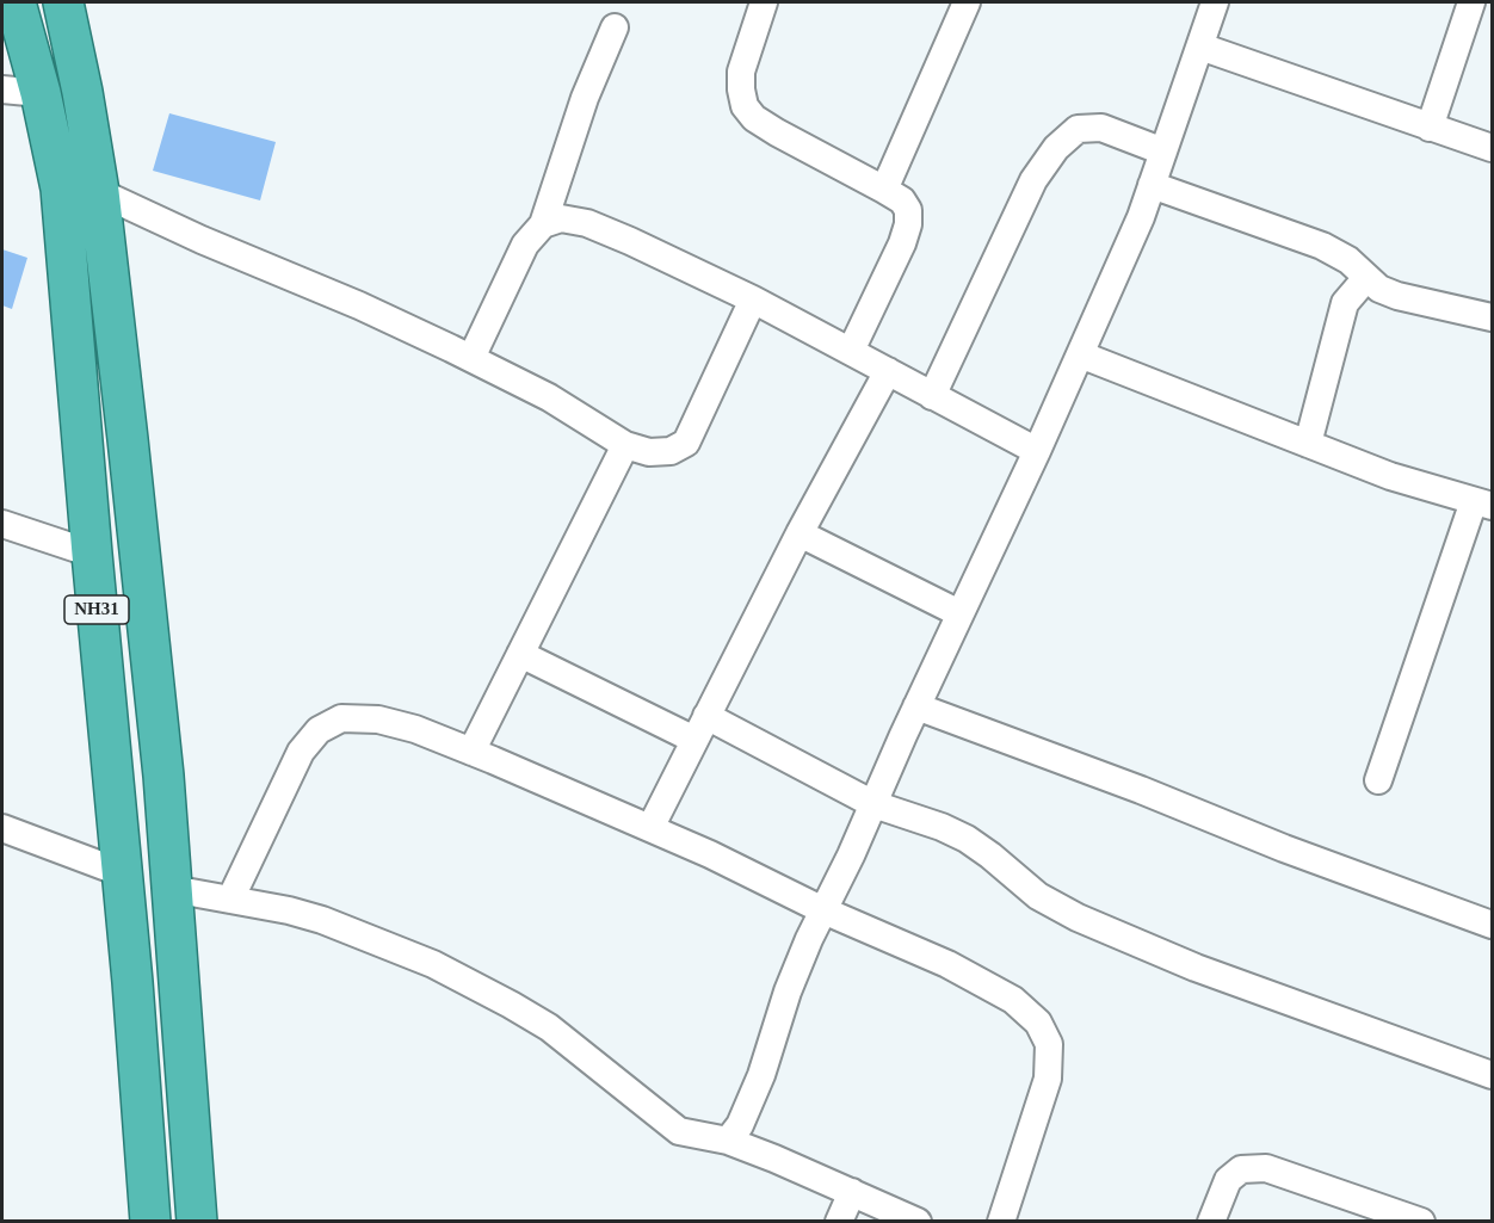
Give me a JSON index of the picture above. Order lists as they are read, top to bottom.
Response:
{
  "streets": {
    "highway": ["NH31"]
  }
}
